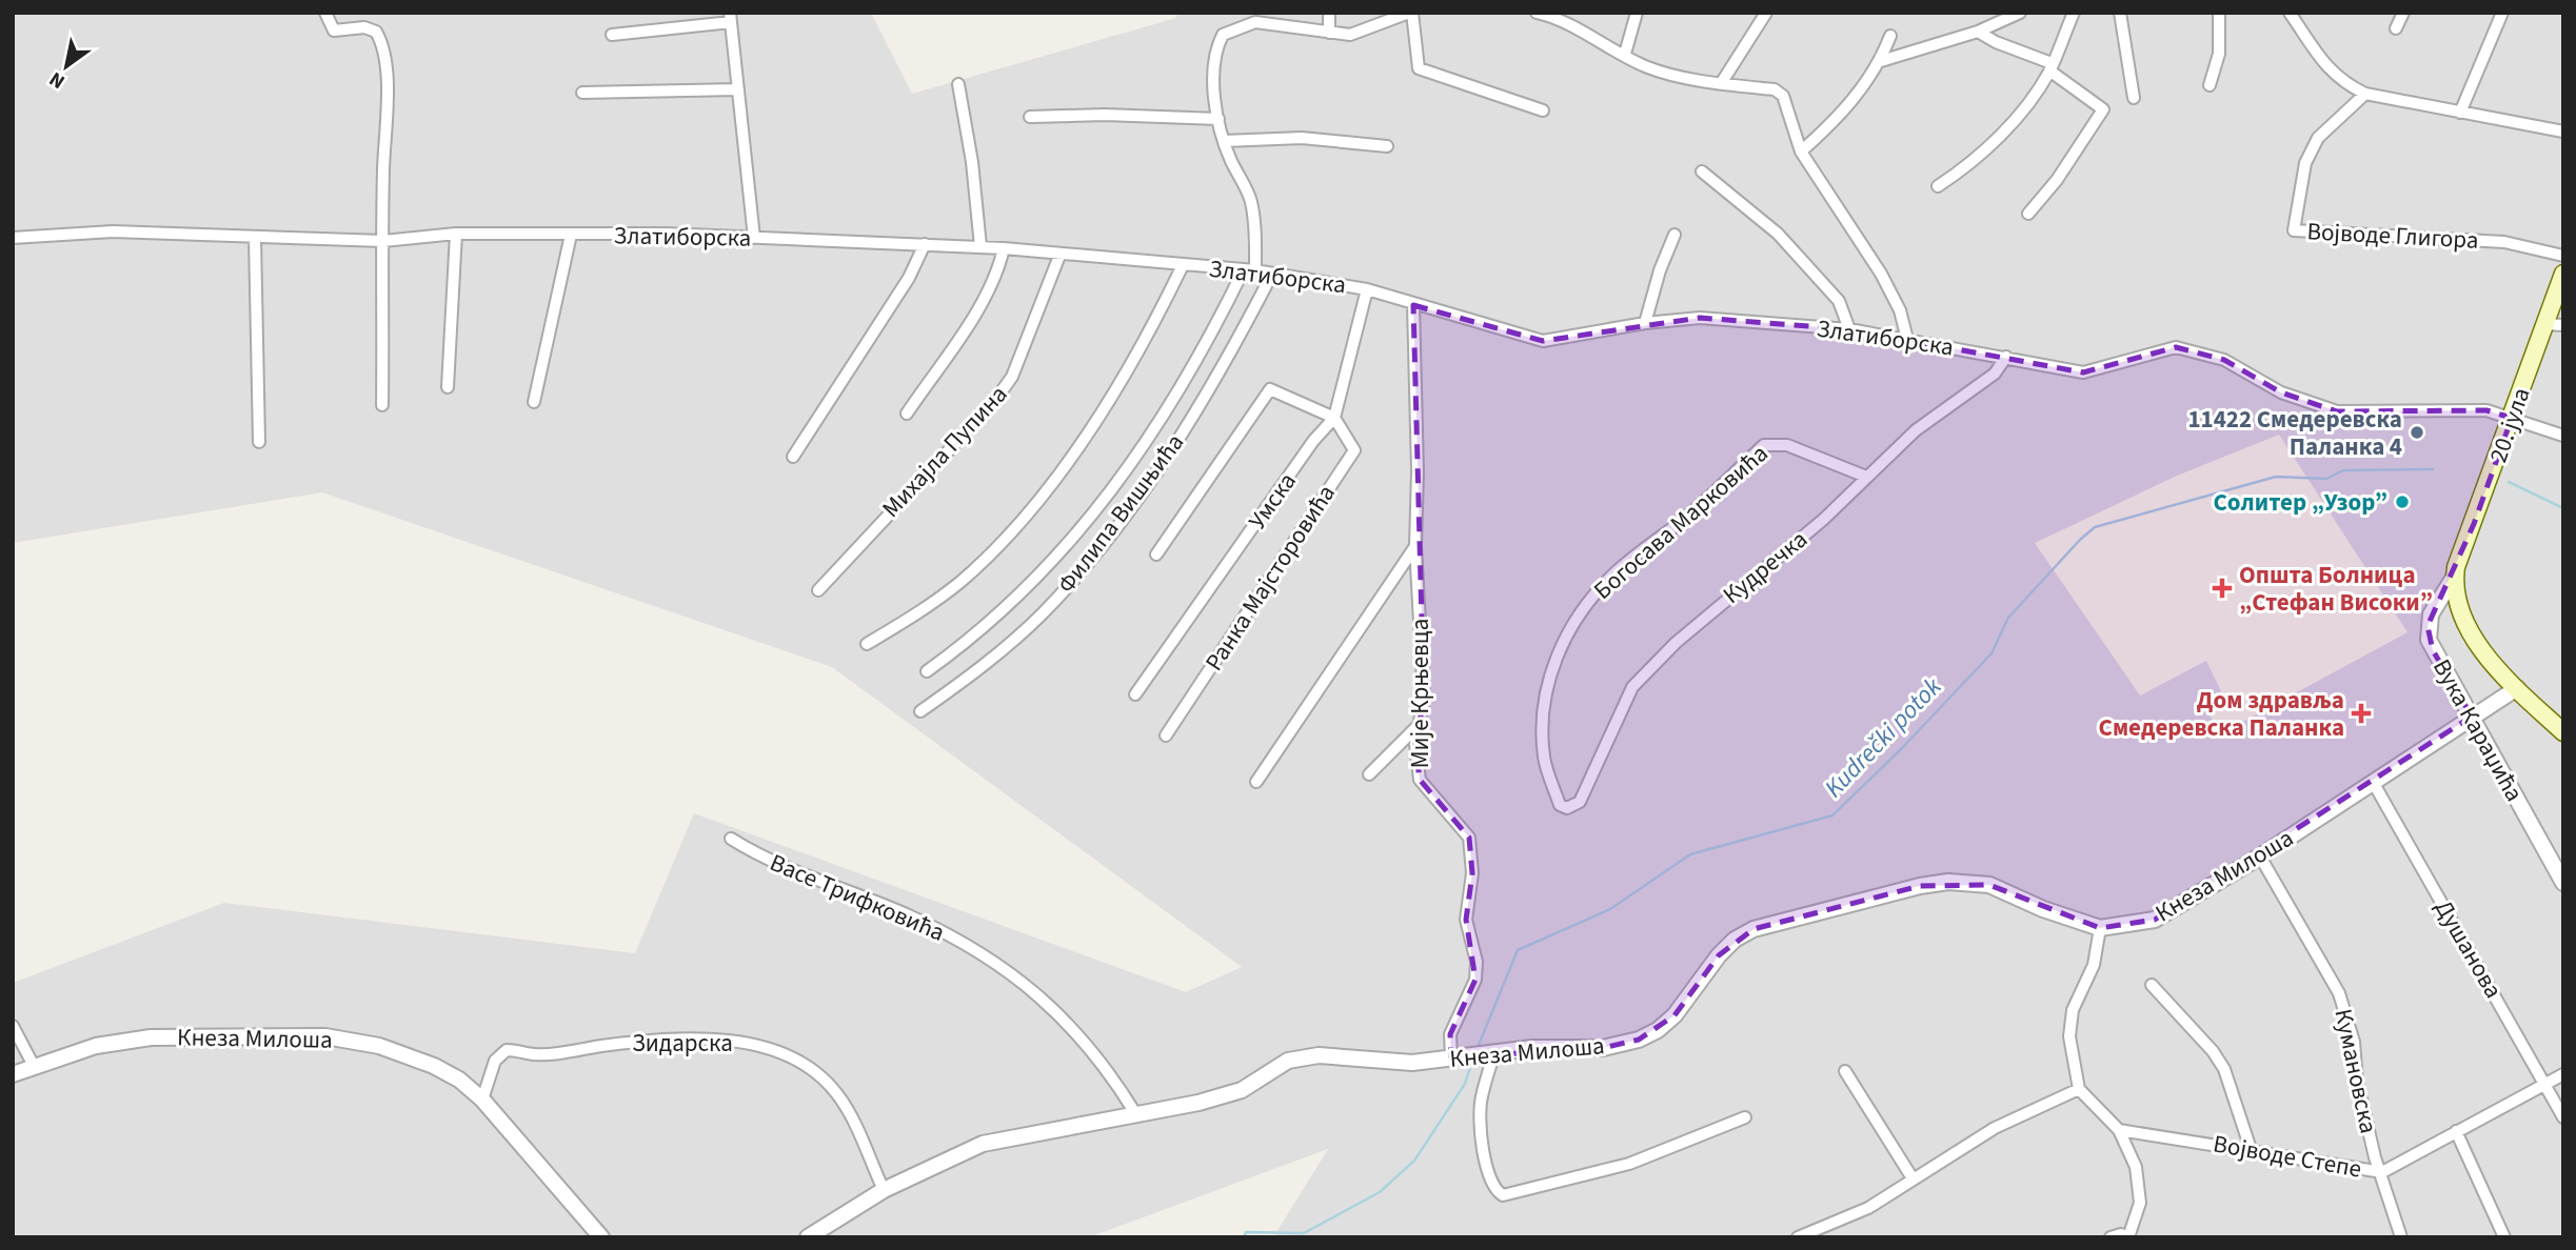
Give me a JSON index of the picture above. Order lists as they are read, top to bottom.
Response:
{
  "streets": {
    "main road": ["20. јула"],
    "street": [
      "Војводе Глигора",
      "Златиборска",
      "Михајла Пупина",
      "Умска",
      "Филипа Вишњића",
      "Богосава Марковића",
      "Кудречка",
      "Ранка Мајсторовића",
      "Мије Крњевца",
      "Вука Караџића",
      "Кнеза Милоша",
      "Васе Трифковића",
      "Душанова",
      "Зидарска",
      "Кумановска",
      "Војводе Степе"
    ]
  },
  "crossings": [
    ["Златиборска", "20. јула"],
    ["Златиборска", "Михајла Пупина"],
    ["Златиборска", "Умска"],
    ["Златиборска", "Филипа Вишњића"],
    ["Златиборска", "Кудречка"],
    ["Златиборска", "Мије Крњевца"],
    ["20. јула", "Вука Караџића"],
    ["Умска", "Ранка Мајсторовића"],
    ["Богосава Марковића", "Кудречка"],
    ["Мије Крњевца", "Кнеза Милоша"],
    ["Вука Караџића", "Кнеза Милоша"],
    ["Кнеза Милоша", "Васе Трифковића"],
    ["Кнеза Милоша", "Душанова"],
    ["Кнеза Милоша", "Зидарска"],
    ["Кнеза Милоша", "Кумановска"],
    ["Душанова", "Војводе Степе"],
    ["Кумановска", "Војводе Степе"]
  ],
  "water": ["Kudrečki potok"],
  "places": {
    "other": ["11422 Смедеревска Паланка 4", "Солитер „Узор”"],
    "health": ["Општа Болница „Стефан Високи”", "Дом здравља Смедеревска Паланка"]
  },
  "north": "bottom left"
}
